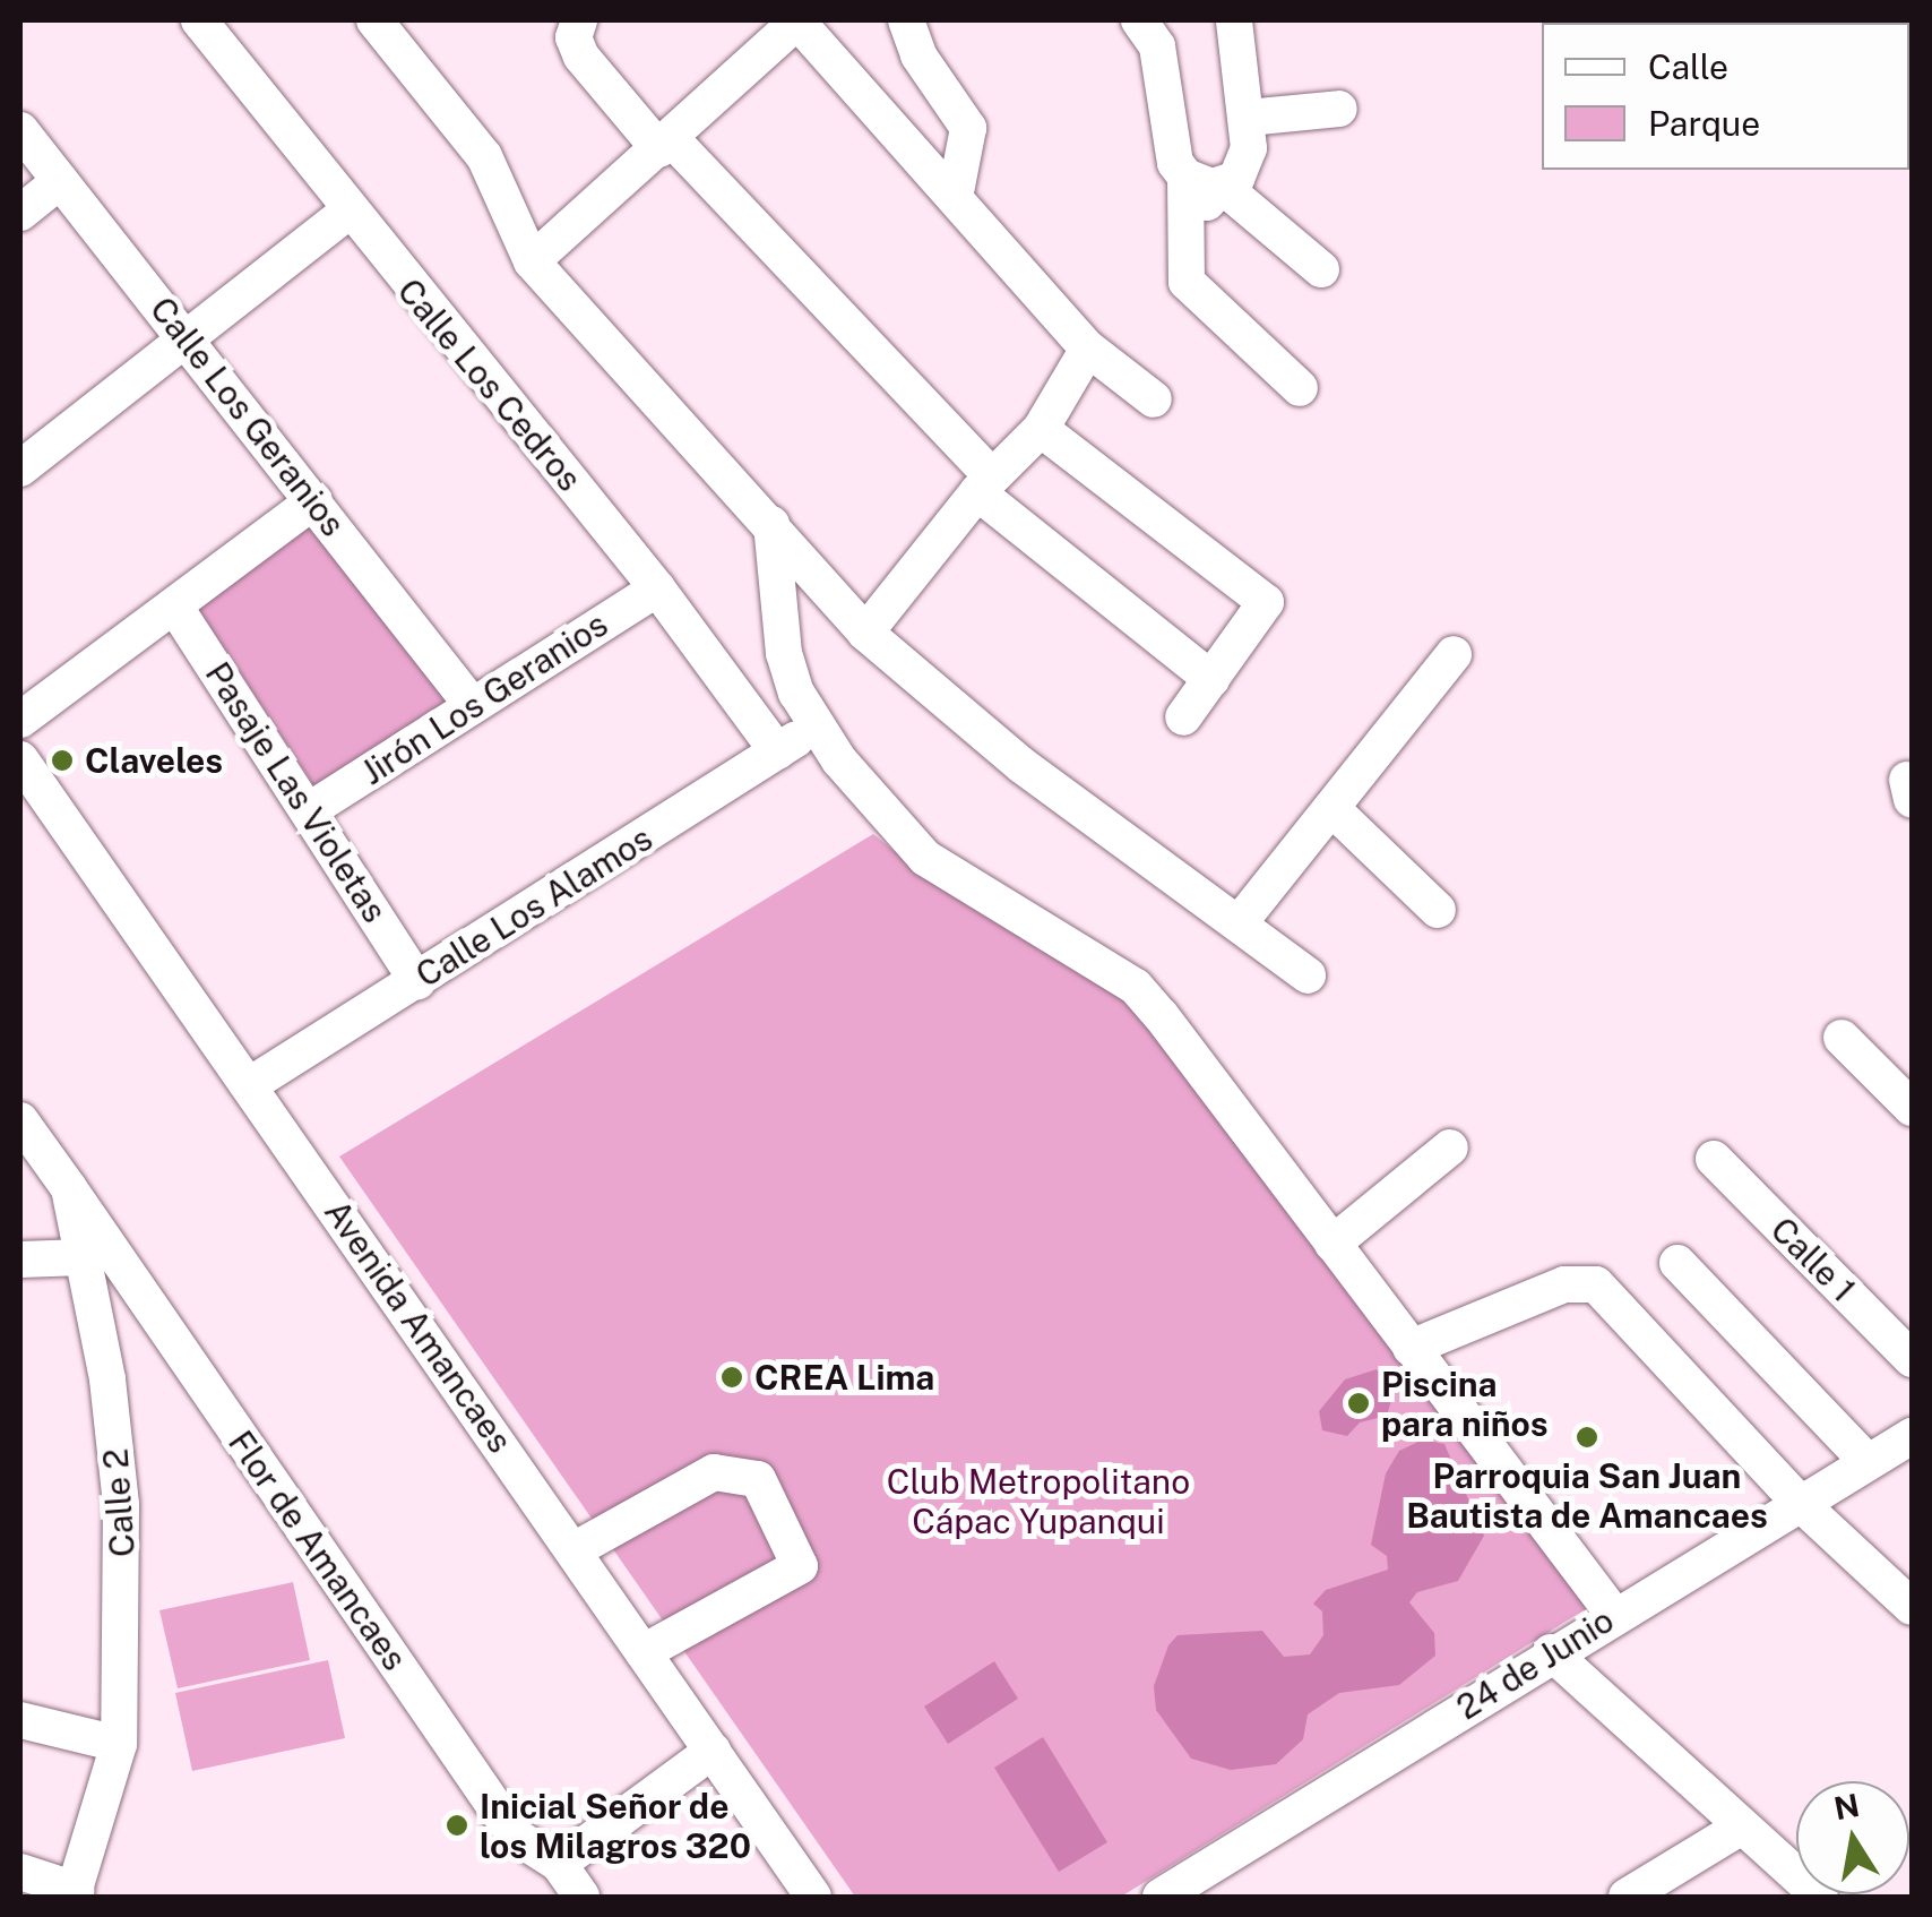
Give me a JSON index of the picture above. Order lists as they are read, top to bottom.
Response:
{
  "streets": {
    "street": [
      "Calle Los Cedros",
      "Calle Los Geranios",
      "Jirón Los Geranios",
      "Pasaje Las Violetas",
      "Calle Los Alamos",
      "Calle 1",
      "Avenida Amancaes",
      "Calle 2",
      "Flor de Amancaes",
      "24 de Junio"
    ]
  },
  "crossings": [
    ["Calle Los Cedros", "Jirón Los Geranios"],
    ["Calle Los Cedros", "Calle Los Alamos"],
    ["Calle Los Geranios", "Jirón Los Geranios"],
    ["Jirón Los Geranios", "Pasaje Las Violetas"],
    ["Pasaje Las Violetas", "Calle Los Alamos"],
    ["Calle Los Alamos", "Avenida Amancaes"],
    ["Calle 2", "Flor de Amancaes"]
  ],
  "parks": ["Club Metropolitano Cápac Yupanqui"],
  "places": [
    "Claveles",
    "CREA Lima",
    "Piscina para niños",
    "Parroquia San Juan Bautista de Amancaes",
    "Inicial Señor de los Milagros 320"
  ],
  "legend": ["Calle", "Parque"],
  "north": "top"
}
